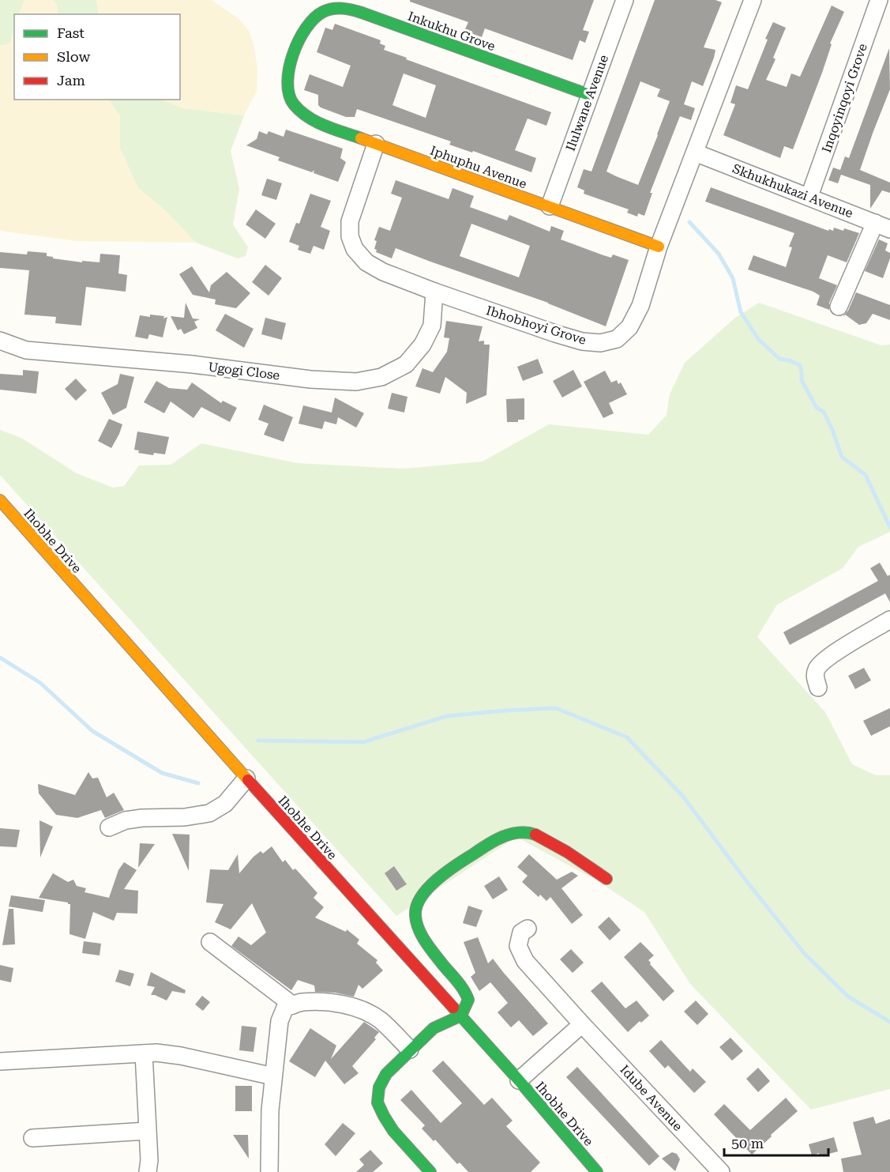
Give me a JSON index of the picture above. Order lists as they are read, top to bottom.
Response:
{
  "streets": {
    "street": [
      "Inkukhu Grove",
      "Inqoyinqoyi Grove",
      "Ilulwane Avenue",
      "Iphuphu Avenue",
      "Skhukhukazi Avenue",
      "Ibhobhoyi Grove",
      "Ugogi Close",
      "Ihobhe Drive",
      "Idube Avenue"
    ]
  },
  "crossings": [
    ["Inkukhu Grove", "Ilulwane Avenue"],
    ["Inkukhu Grove", "Iphuphu Avenue"],
    ["Inqoyinqoyi Grove", "Skhukhukazi Avenue"],
    ["Ilulwane Avenue", "Iphuphu Avenue"],
    ["Iphuphu Avenue", "Ibhobhoyi Grove"],
    ["Skhukhukazi Avenue", "Ibhobhoyi Grove"],
    ["Ibhobhoyi Grove", "Ugogi Close"]
  ],
  "legend": ["Fast", "Slow", "Jam"],
  "scale_bar": "50 m"
}
